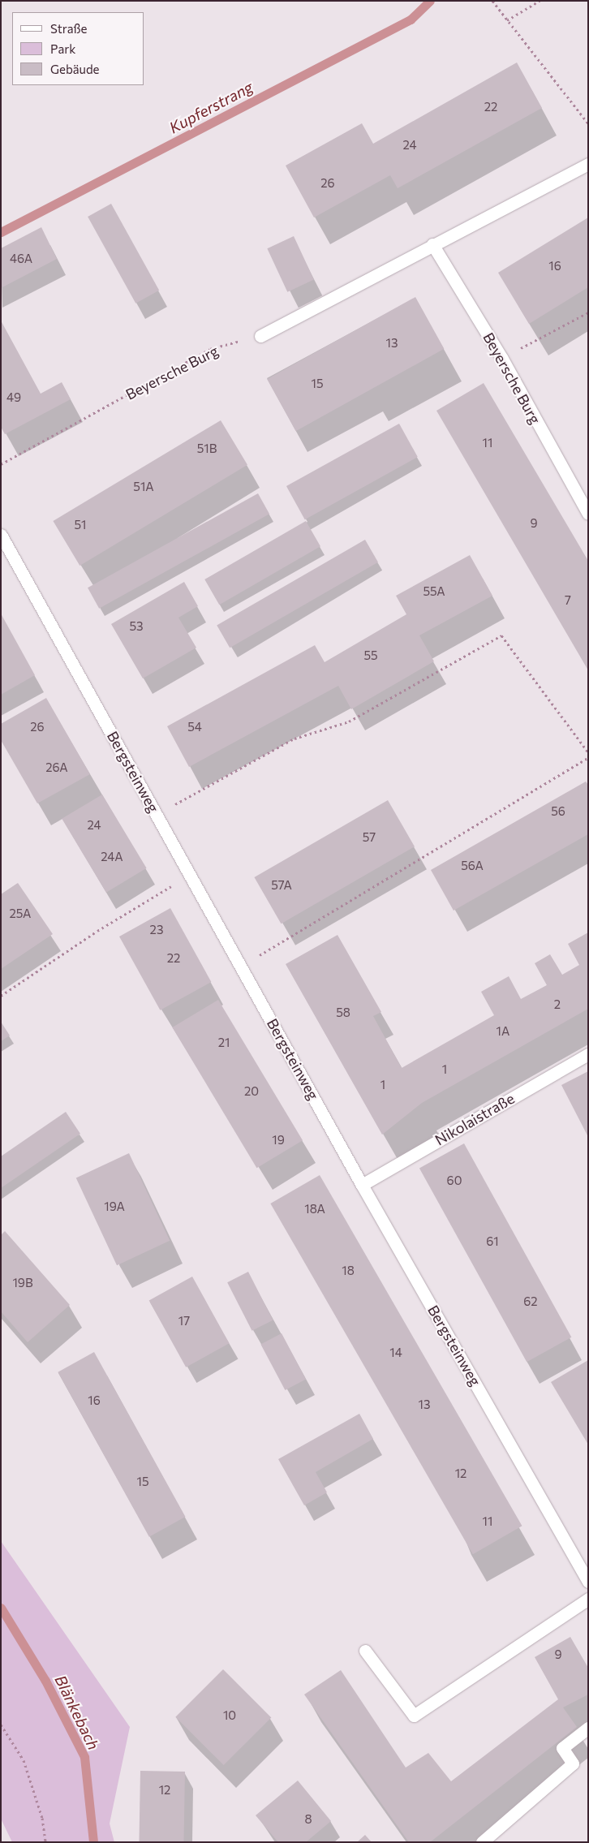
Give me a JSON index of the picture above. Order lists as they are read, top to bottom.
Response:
{
  "streets": {
    "street": ["Beyersche Burg", "Bergsteinweg", "Nikolaistraße"]
  },
  "crossings": [
    ["Bergsteinweg", "Nikolaistraße"]
  ],
  "water": ["Kupferstrang", "Blänkebach"],
  "house_numbers": [
    "22",
    "24",
    "26",
    "46A",
    "16",
    "13",
    "15",
    "49",
    "11",
    "51B",
    "51A",
    "9",
    "51",
    "55A",
    "7",
    "53",
    "55",
    "26",
    "54",
    "26A",
    "56",
    "24",
    "57",
    "24A",
    "56A",
    "57A",
    "25A",
    "23",
    "22",
    "2",
    "58",
    "1A",
    "21",
    "1",
    "1",
    "20",
    "19",
    "60",
    "19A",
    "18A",
    "61",
    "18",
    "19B",
    "62",
    "17",
    "14",
    "16",
    "13",
    "12",
    "15",
    "11",
    "9",
    "10",
    "12",
    "8"
  ],
  "legend": ["Straße", "Park", "Gebäude"]
}
